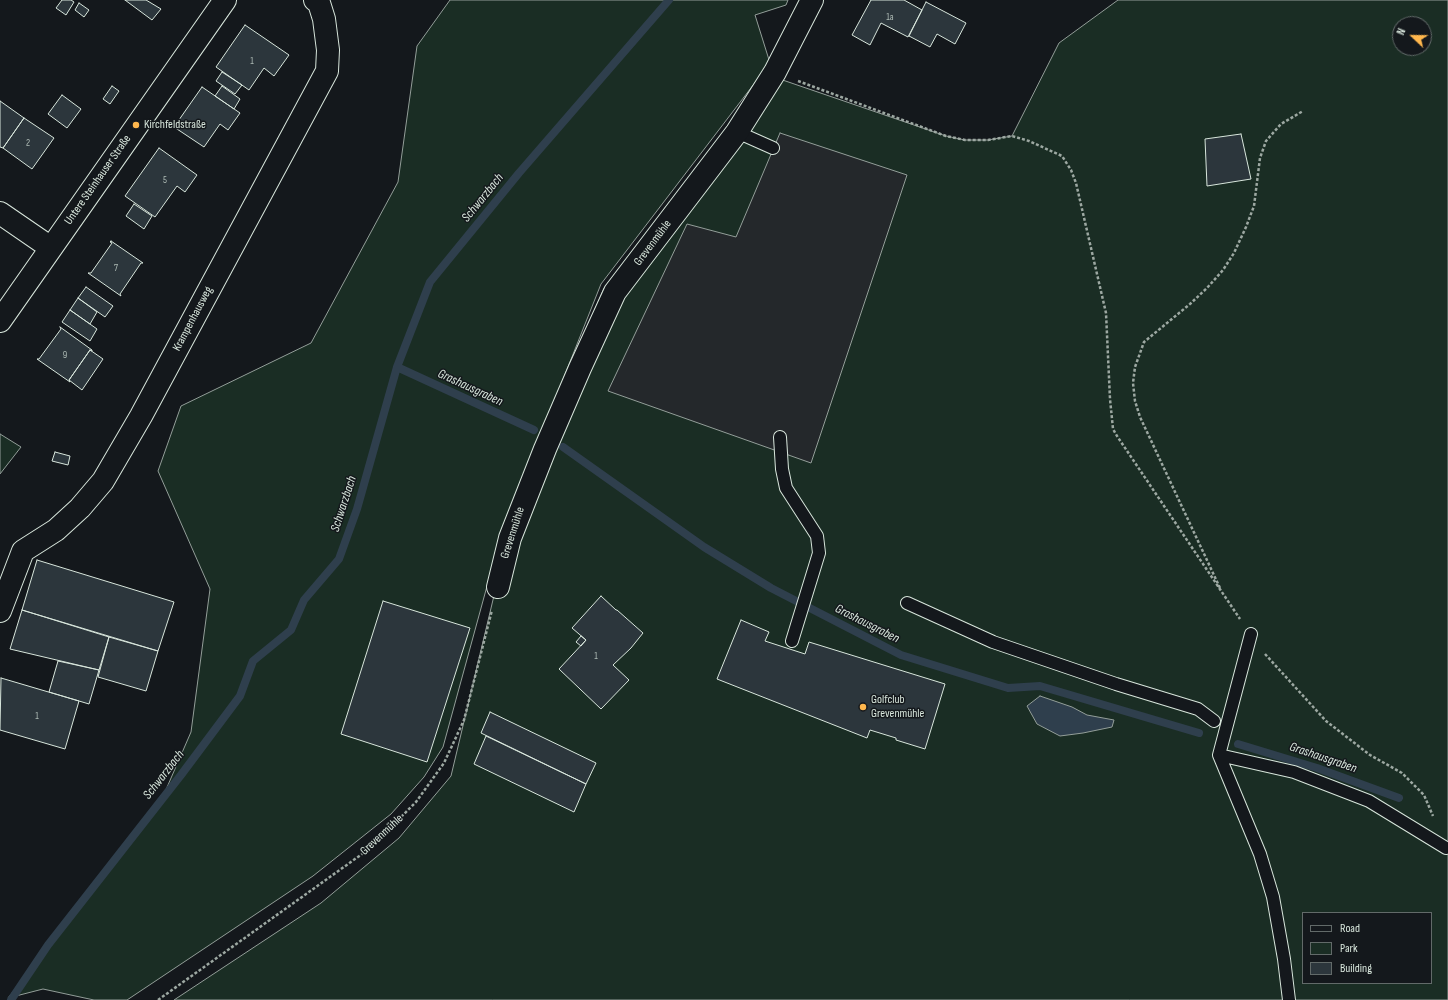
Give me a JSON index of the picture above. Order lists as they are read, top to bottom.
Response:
{
  "streets": {
    "street": ["Untere Steinhauser Straße", "Grevenmühle", "Krampenhausweg"]
  },
  "water": ["Schwarzbach", "Grashausgraben"],
  "places": ["Kirchfeldstraße", "Golfclub Grevenmühle"],
  "house_numbers": [
    "1a",
    "1",
    "2",
    "5",
    "7",
    "9",
    "1",
    "1"
  ],
  "legend": ["Road", "Park", "Building"],
  "north": "left"
}
